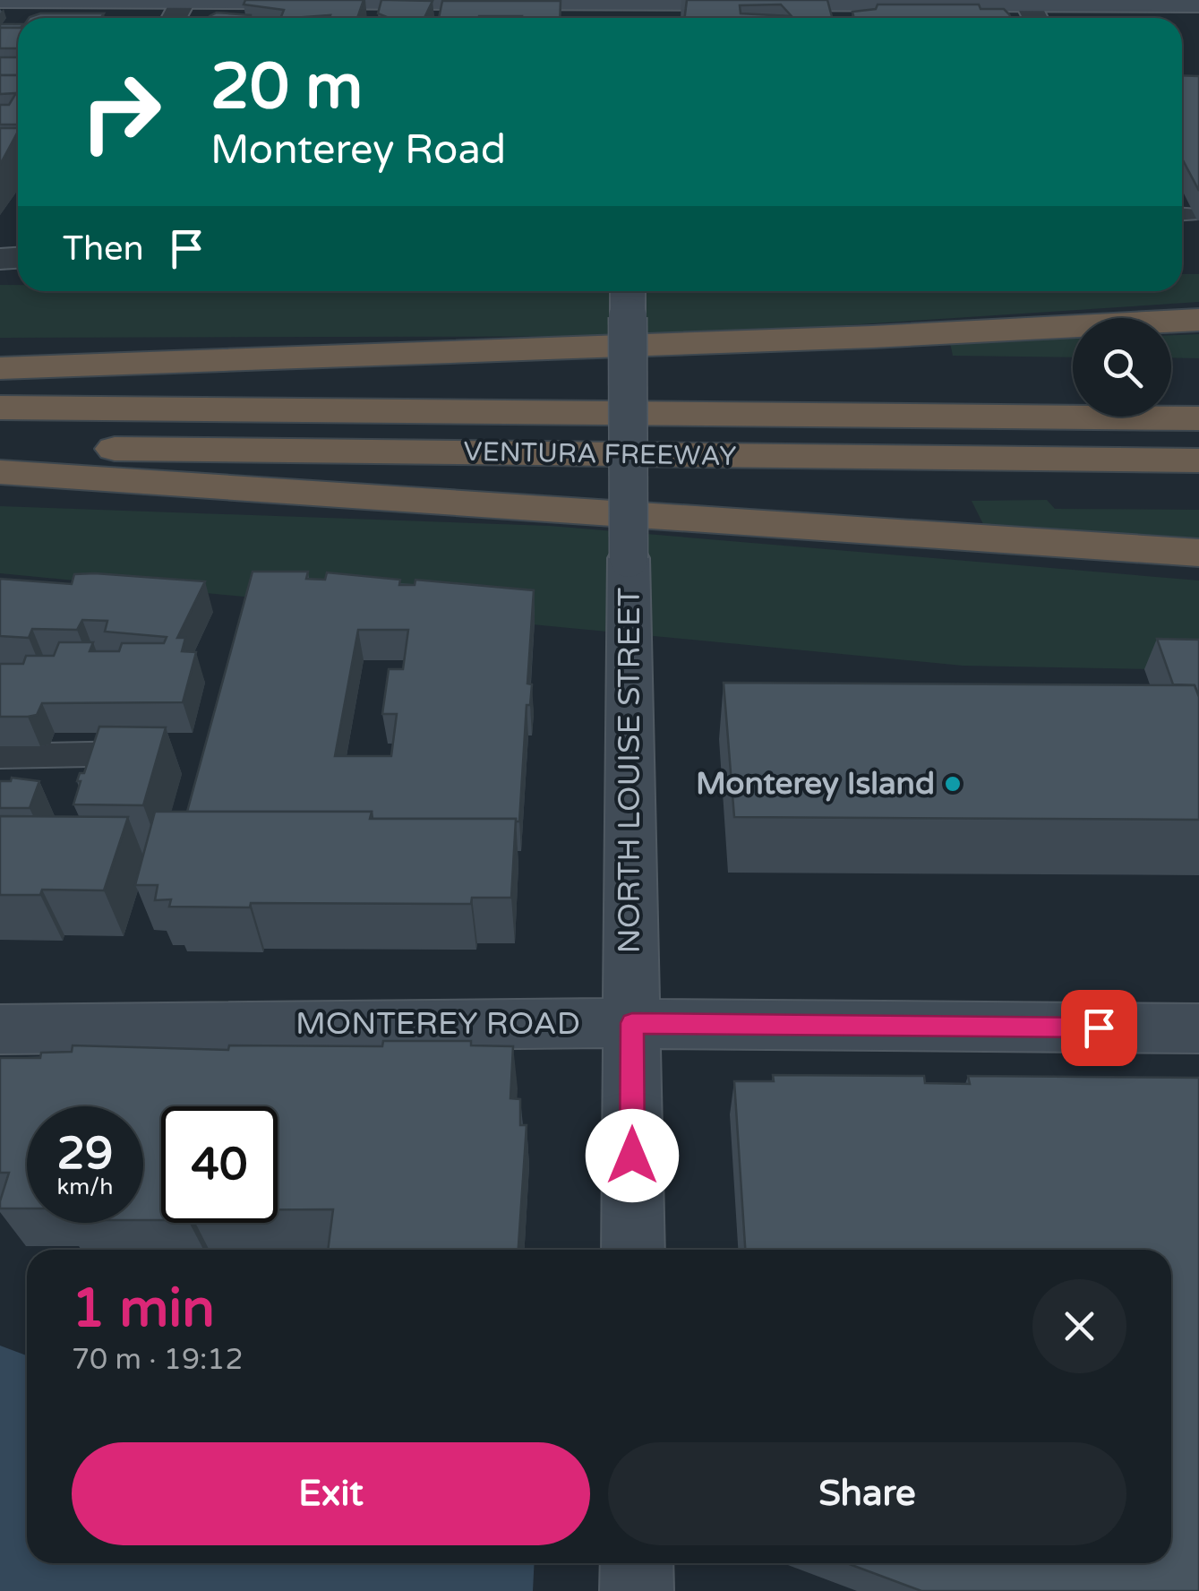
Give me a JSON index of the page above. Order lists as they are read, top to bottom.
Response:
{
  "streets": {
    "highway": ["VENTURA FREEWAY"],
    "street": ["NORTH LOUISE STREET", "MONTEREY ROAD"]
  },
  "crossings": [
    ["NORTH LOUISE STREET", "MONTEREY ROAD"]
  ],
  "places": ["Monterey Island"],
  "page": {
    "turn": ["20 m", "Monterey Road"],
    "then": "Then",
    "speed": "29 km/h",
    "limit": "40",
    "heading": ["1 min", "70 m · 19:12"],
    "buttons": ["Exit", "Share"]
  }
}
